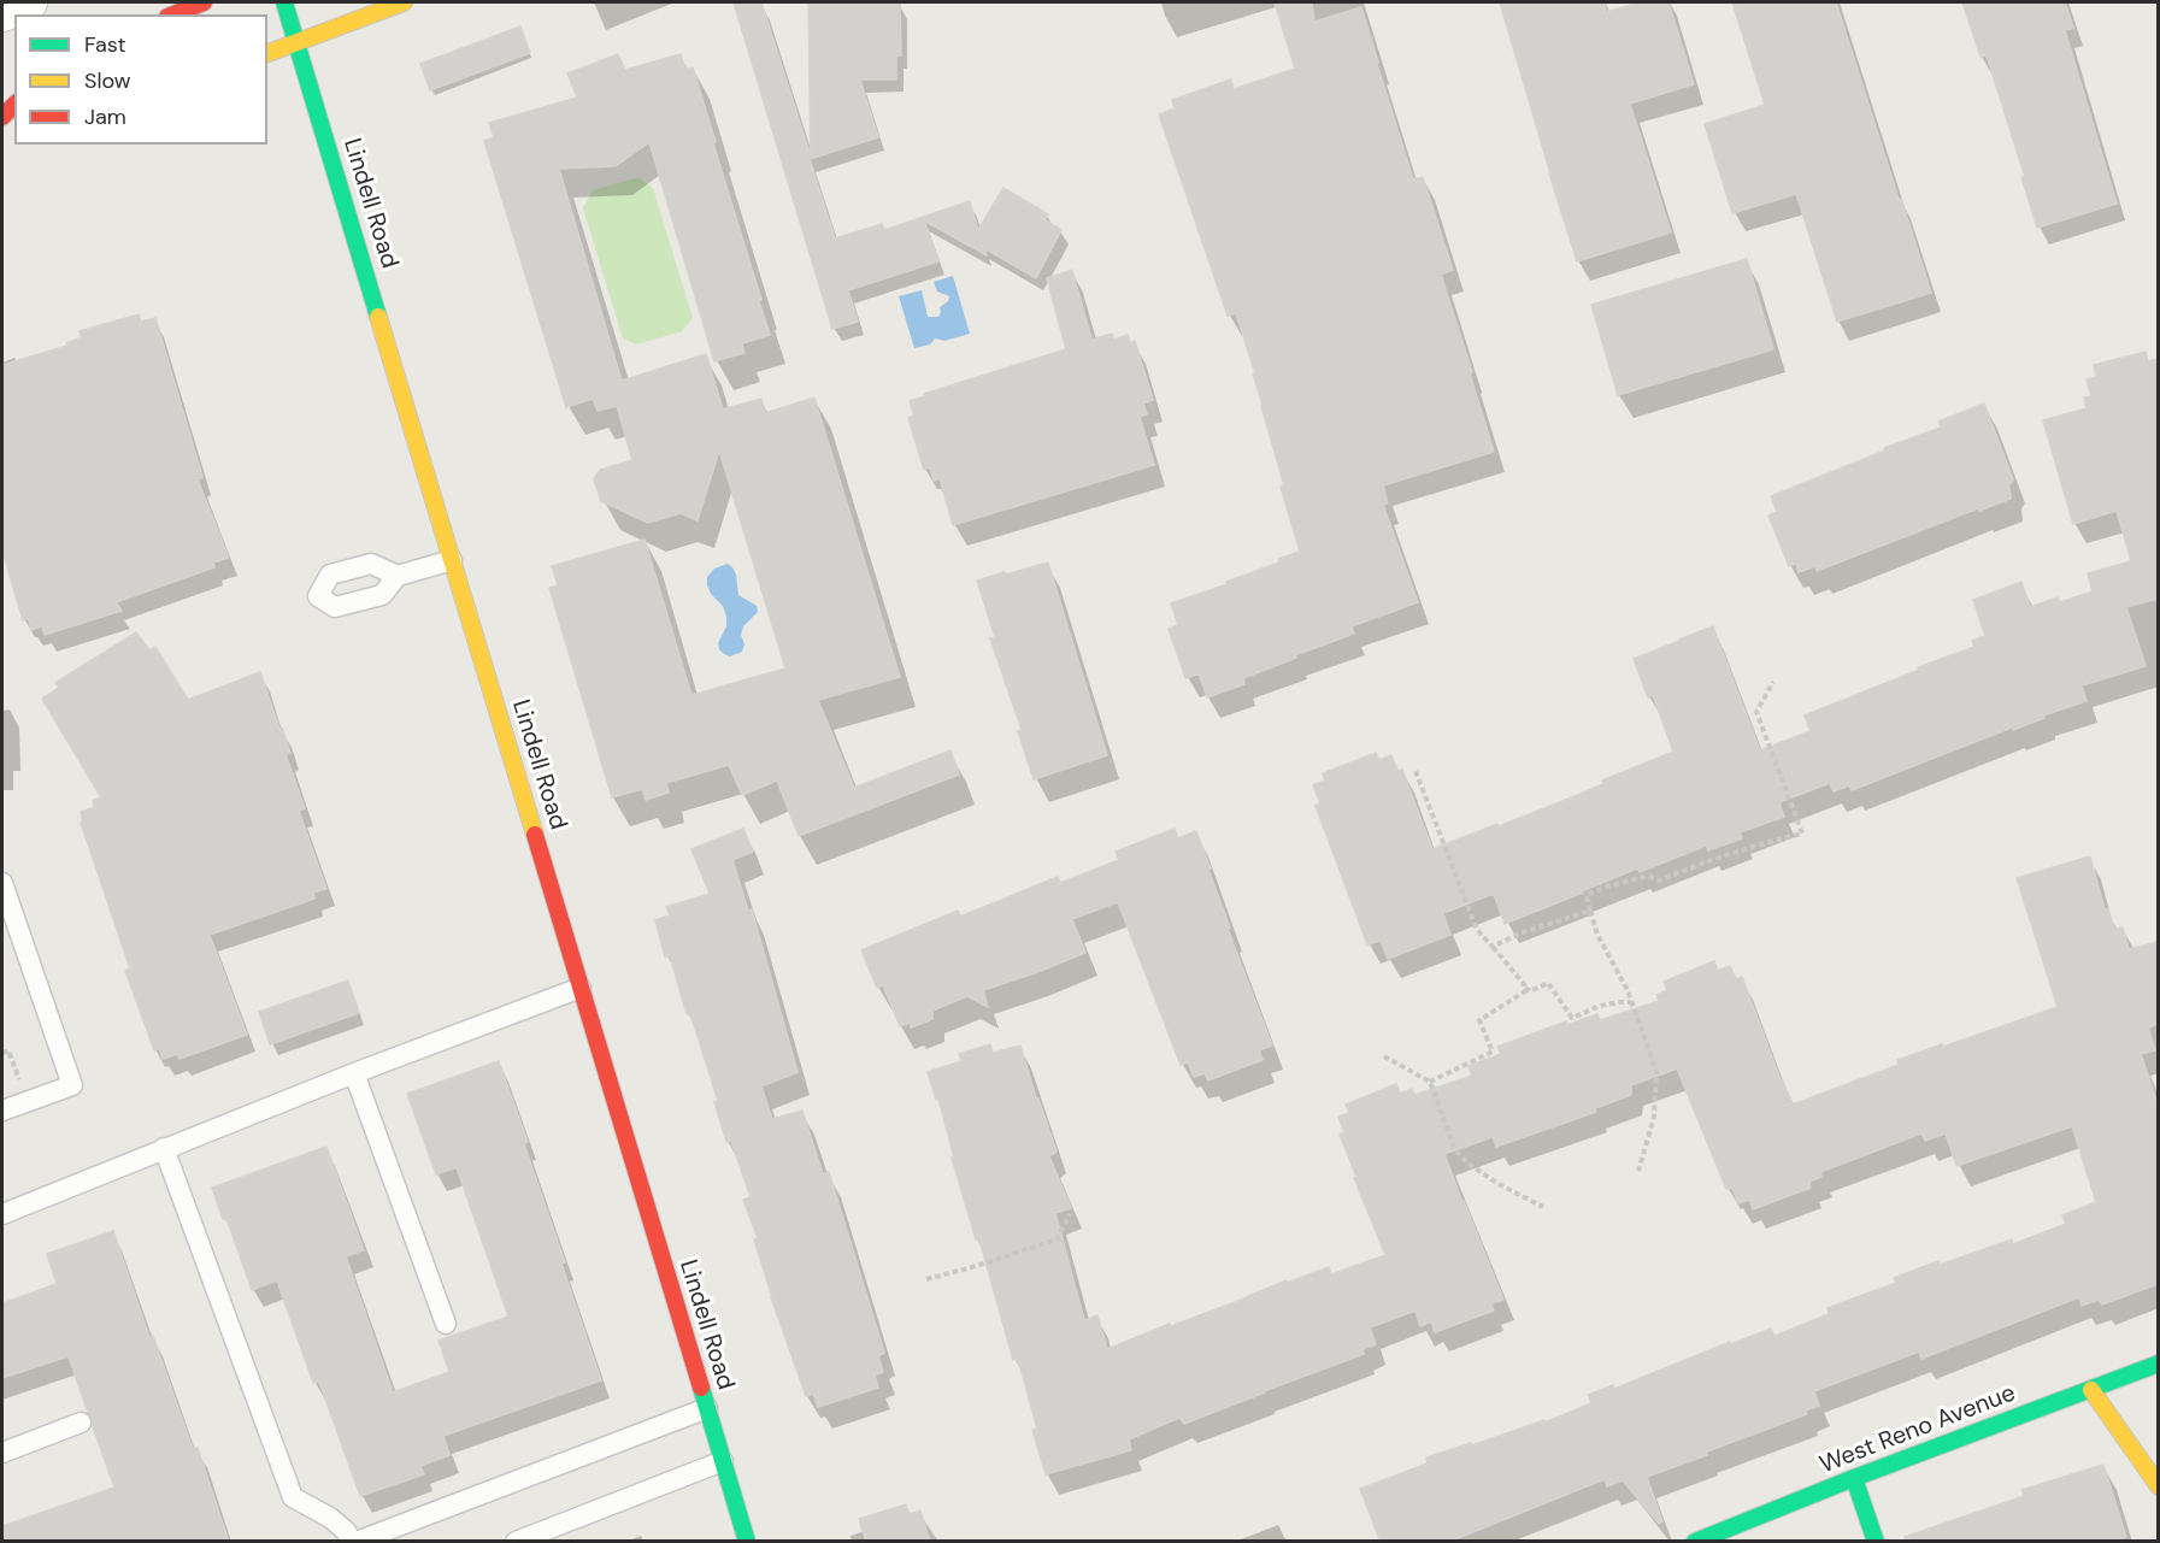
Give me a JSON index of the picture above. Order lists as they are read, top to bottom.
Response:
{
  "streets": {
    "street": ["Lindell Road", "West Reno Avenue"]
  },
  "legend": ["Fast", "Slow", "Jam"]
}
